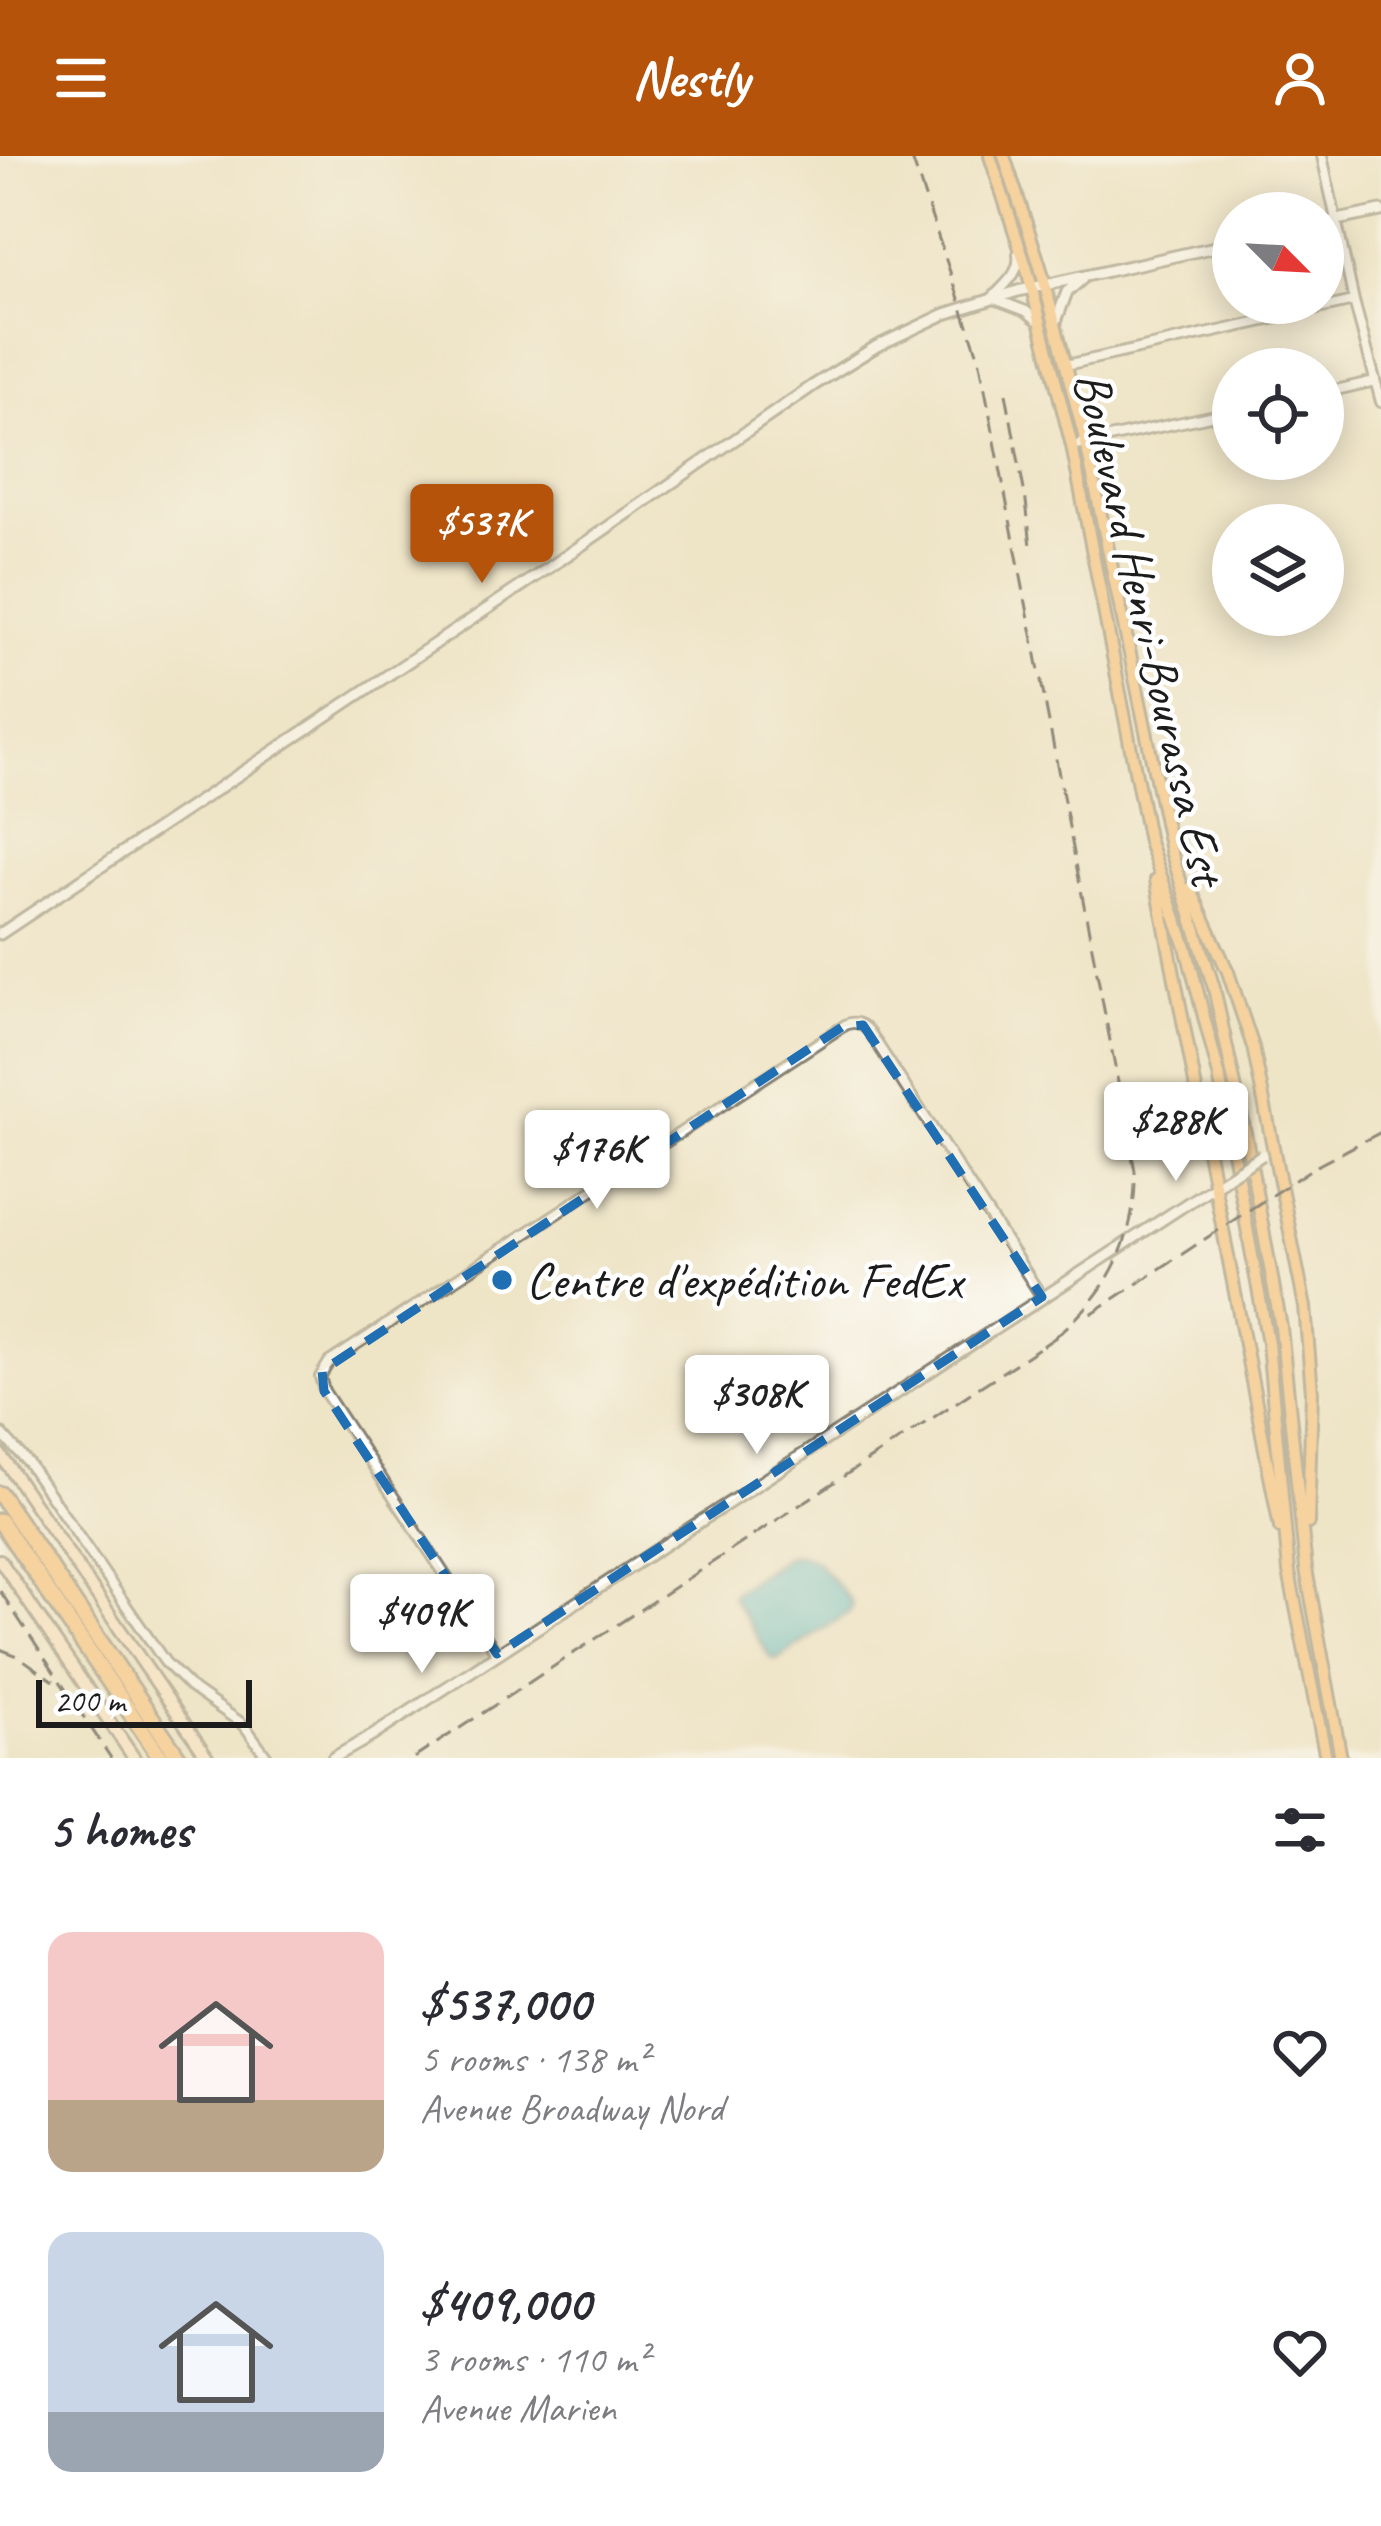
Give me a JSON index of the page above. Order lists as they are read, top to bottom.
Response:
{
  "streets": {
    "main road": ["Boulevard Henri-Bourassa Est"]
  },
  "places": ["Centre d'expédition FedEx"],
  "scale_bar": "200 m",
  "north": "bottom right",
  "page": {
    "header": "Nestly",
    "price": [
      "$537K",
      "$288K",
      "$176K",
      "$308K",
      "$409K"
    ],
    "scale": "200 m",
    "heading": "5 homes",
    "list": [
      {
        "name": "$537,000",
        "note": "5 rooms · 138 m² · Avenue Broadway Nord"
      },
      {
        "name": "$409,000",
        "note": "3 rooms · 110 m² · Avenue Marien"
      }
    ]
  }
}
